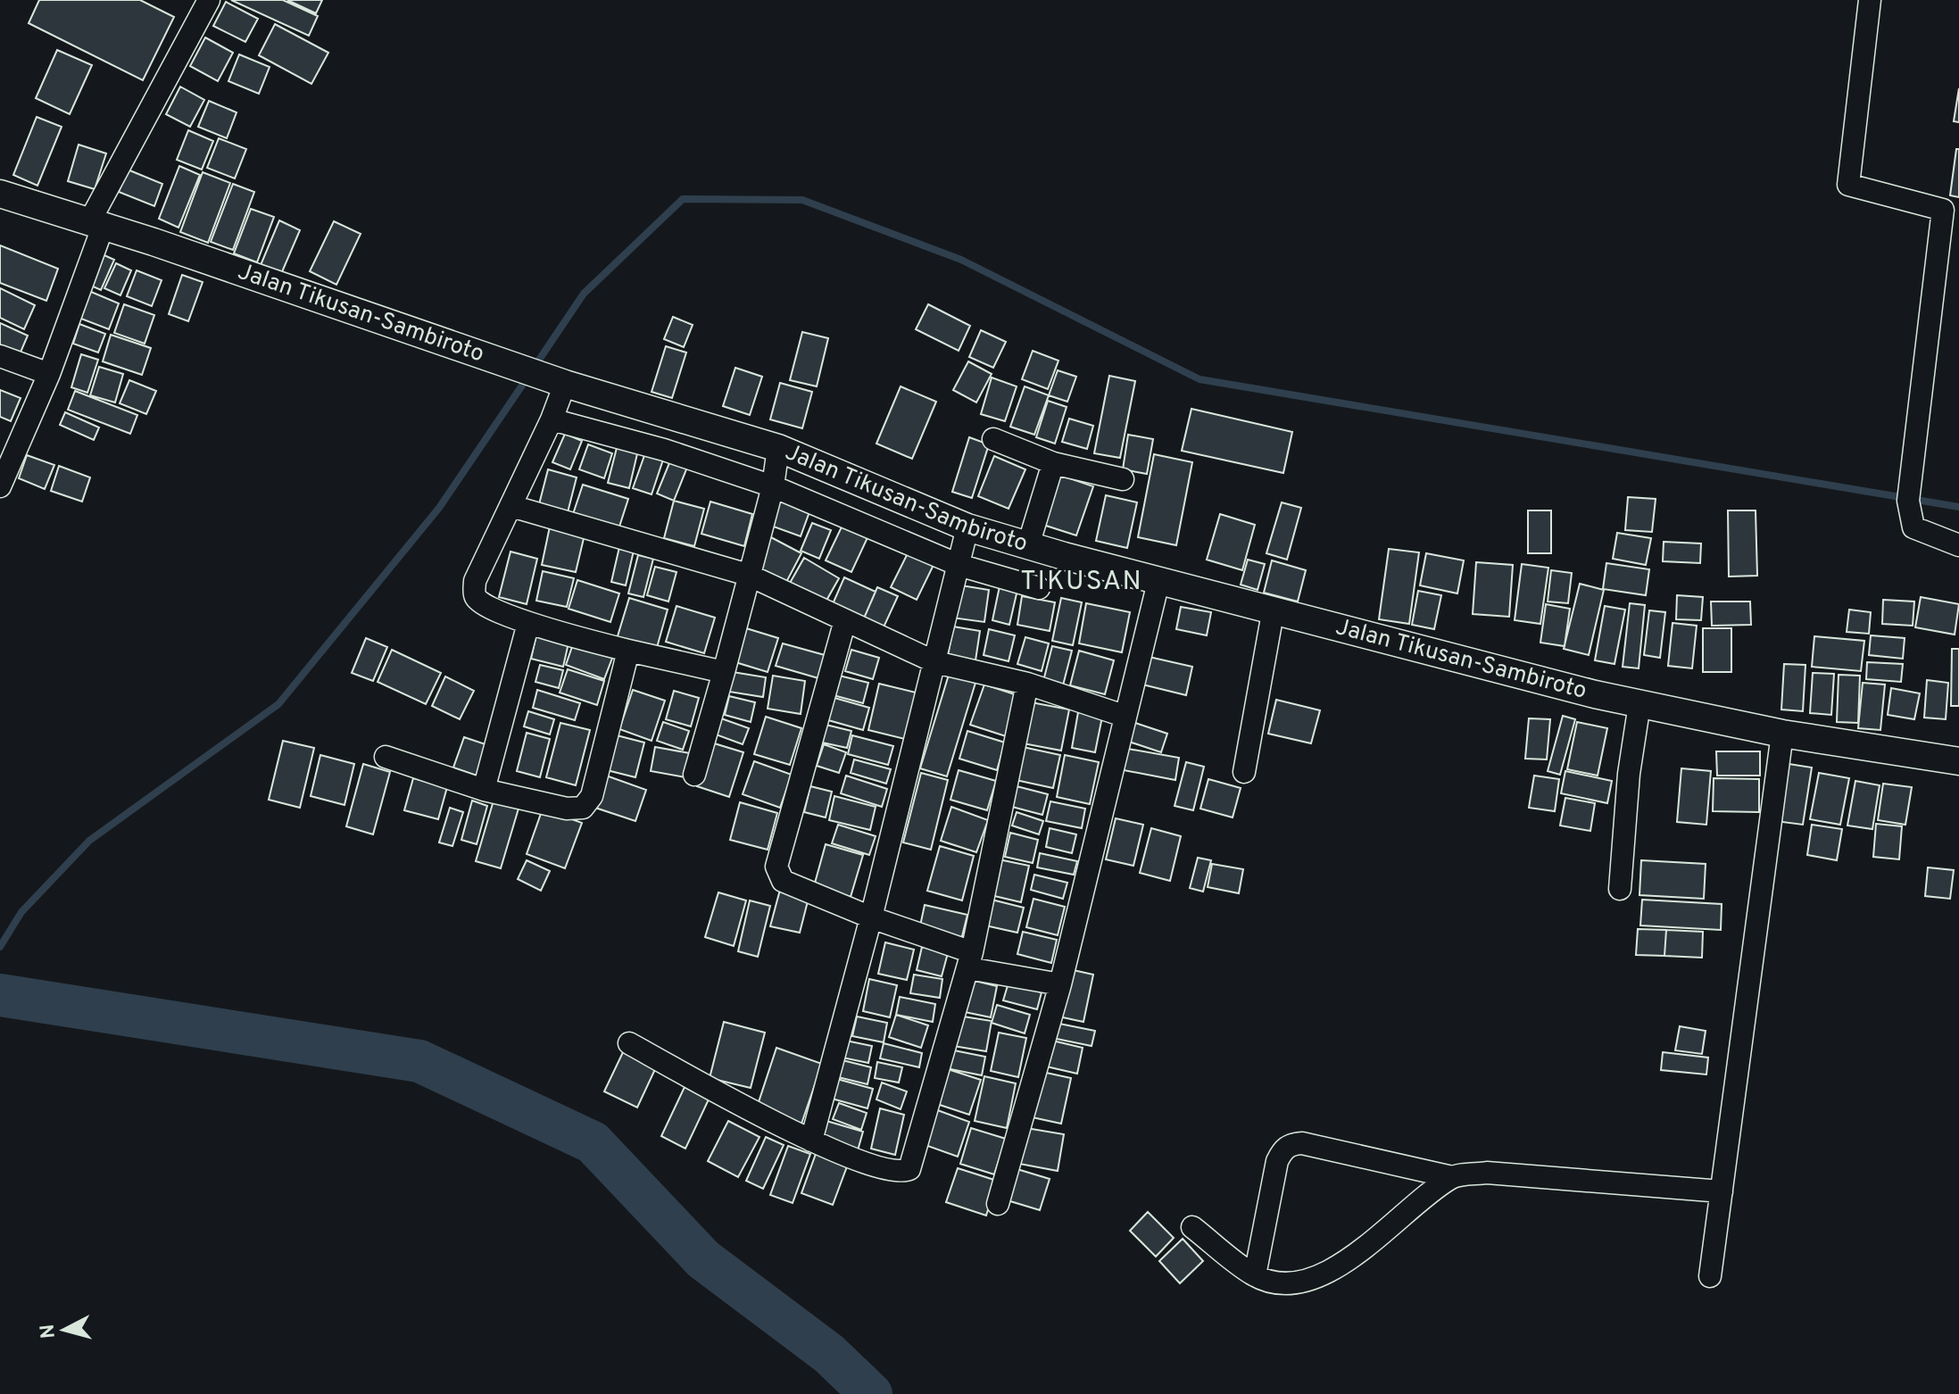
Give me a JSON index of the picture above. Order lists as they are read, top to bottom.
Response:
{
  "streets": {
    "street": ["Jalan Tikusan-Sambiroto"]
  },
  "districts": ["TIKUSAN"],
  "north": "left"
}
